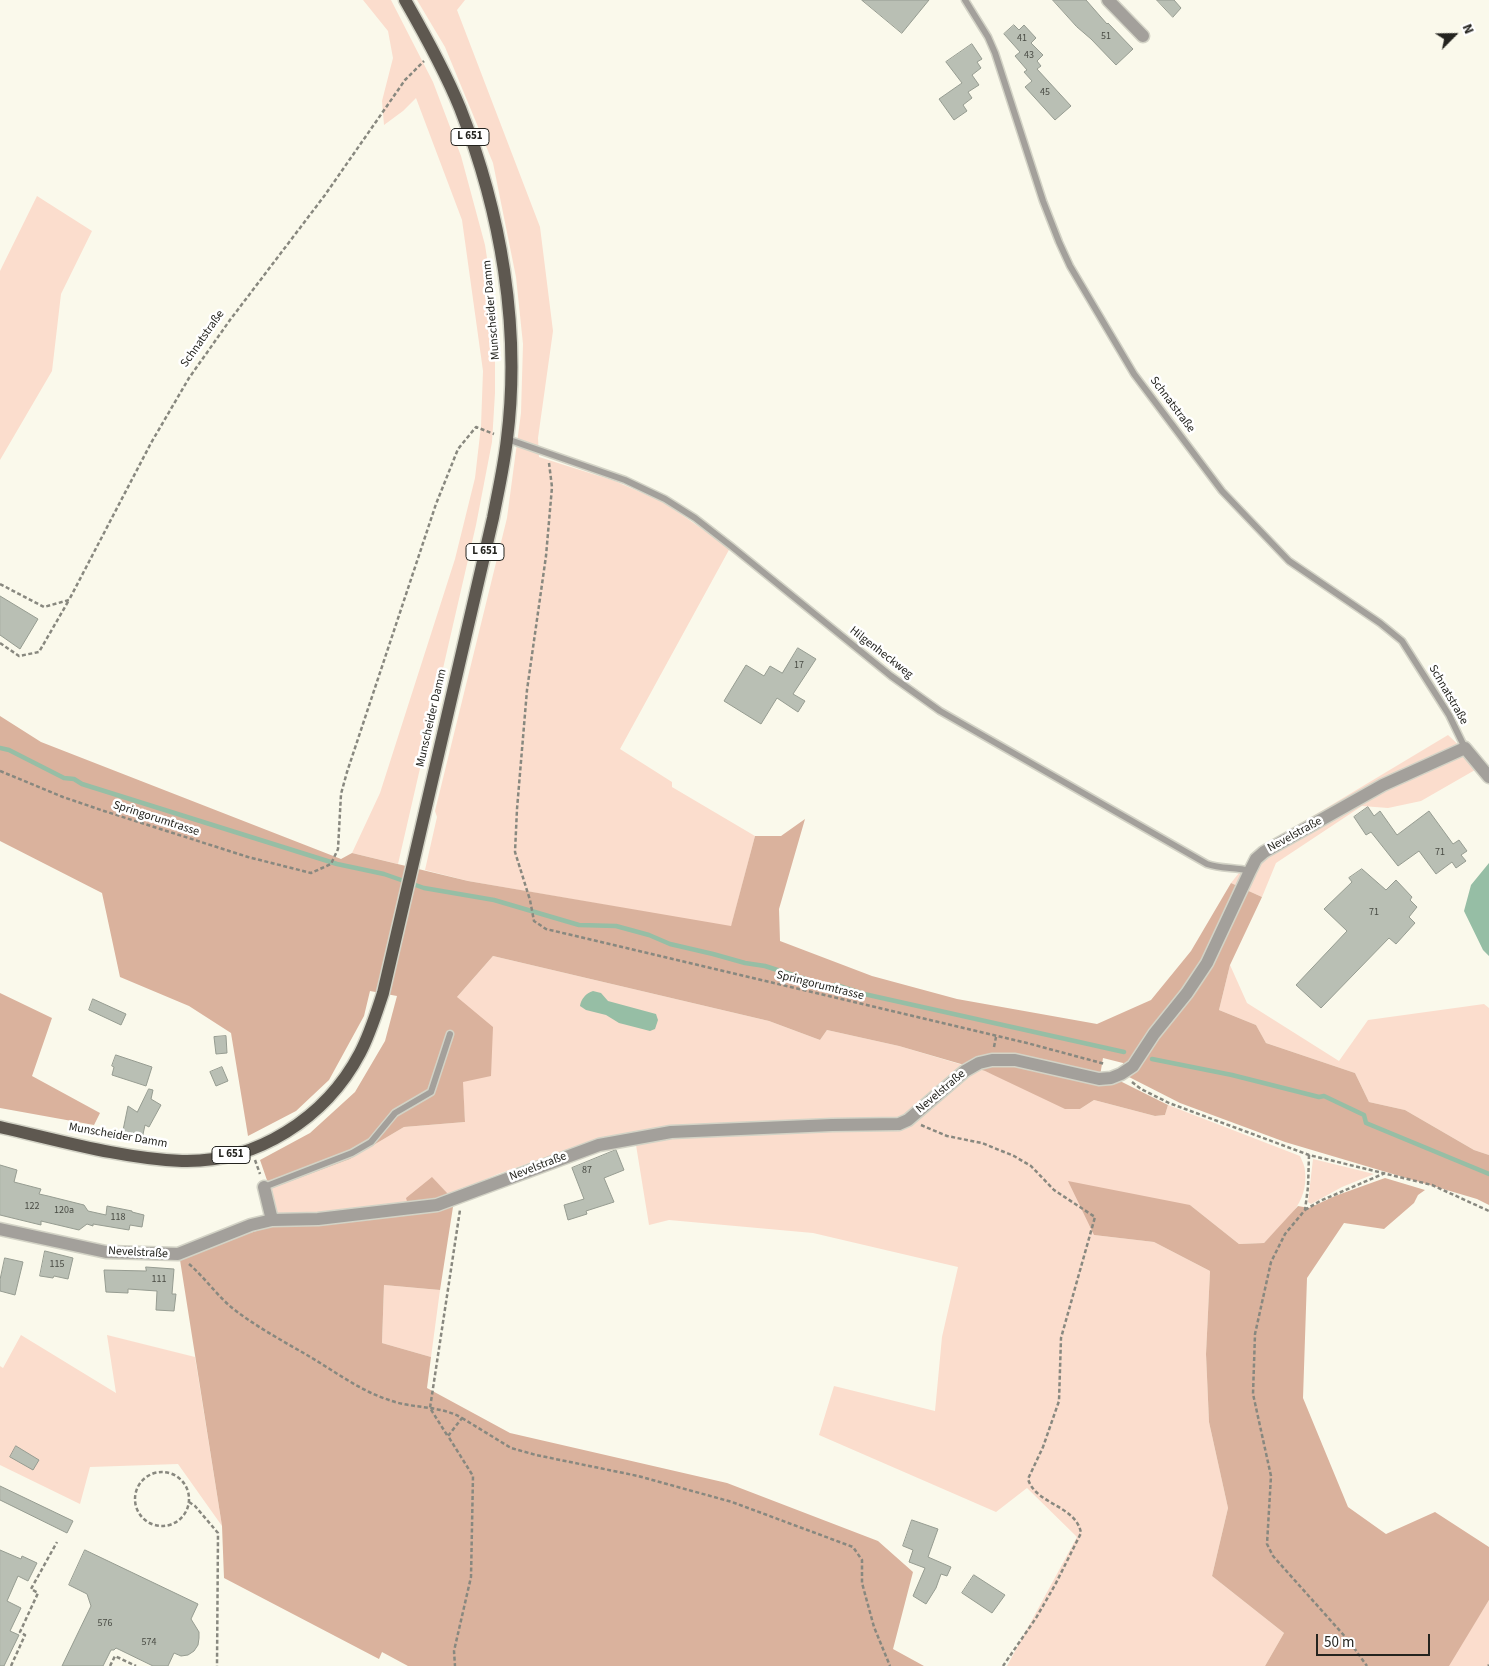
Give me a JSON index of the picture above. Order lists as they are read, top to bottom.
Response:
{
  "streets": {
    "main road": ["L 651", "Munscheider Damm"],
    "street": ["Nevelstraße"],
    "lane": ["Schnatstraße", "Hilgenheckweg"],
    "path": ["Springorumtrasse"]
  },
  "crossings": [
    ["Munscheider Damm", "Schnatstraße"],
    ["Munscheider Damm", "Hilgenheckweg"],
    ["Munscheider Damm", "Springorumtrasse"],
    ["Schnatstraße", "Nevelstraße"],
    ["Hilgenheckweg", "Springorumtrasse"],
    ["Hilgenheckweg", "Nevelstraße"]
  ],
  "house_numbers": [
    "51",
    "41",
    "43",
    "45",
    "17",
    "71",
    "71",
    "87",
    "122",
    "120a",
    "118",
    "115",
    "111",
    "576",
    "574"
  ],
  "scale_bar": "50 m",
  "north": "top right"
}
